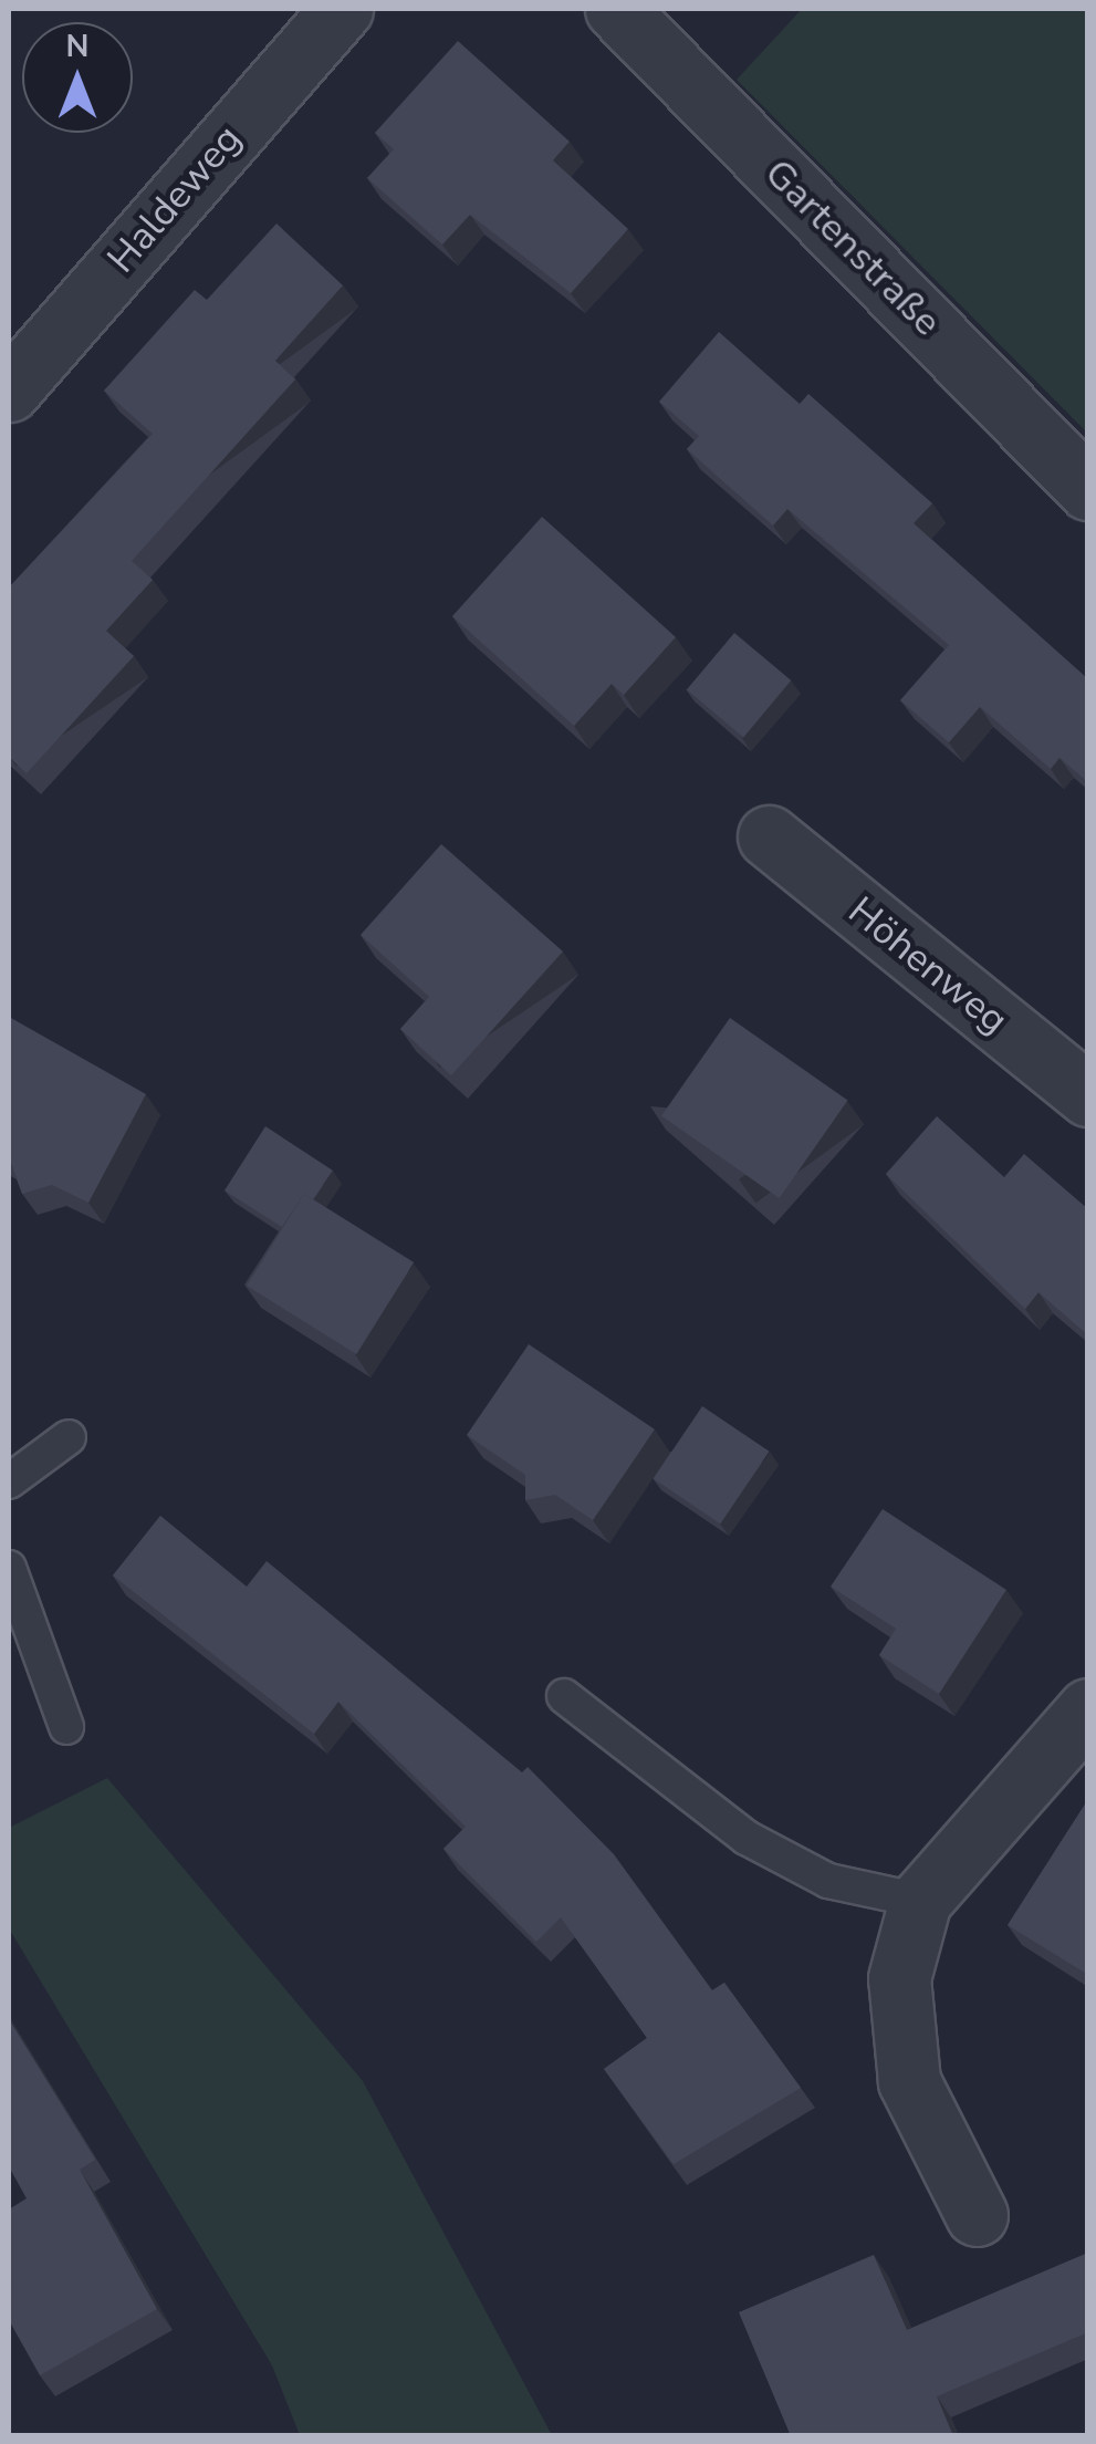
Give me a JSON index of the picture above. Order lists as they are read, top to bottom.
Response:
{
  "streets": {
    "street": ["Haldeweg", "Gartenstraße", "Höhenweg"]
  },
  "north": "top"
}
